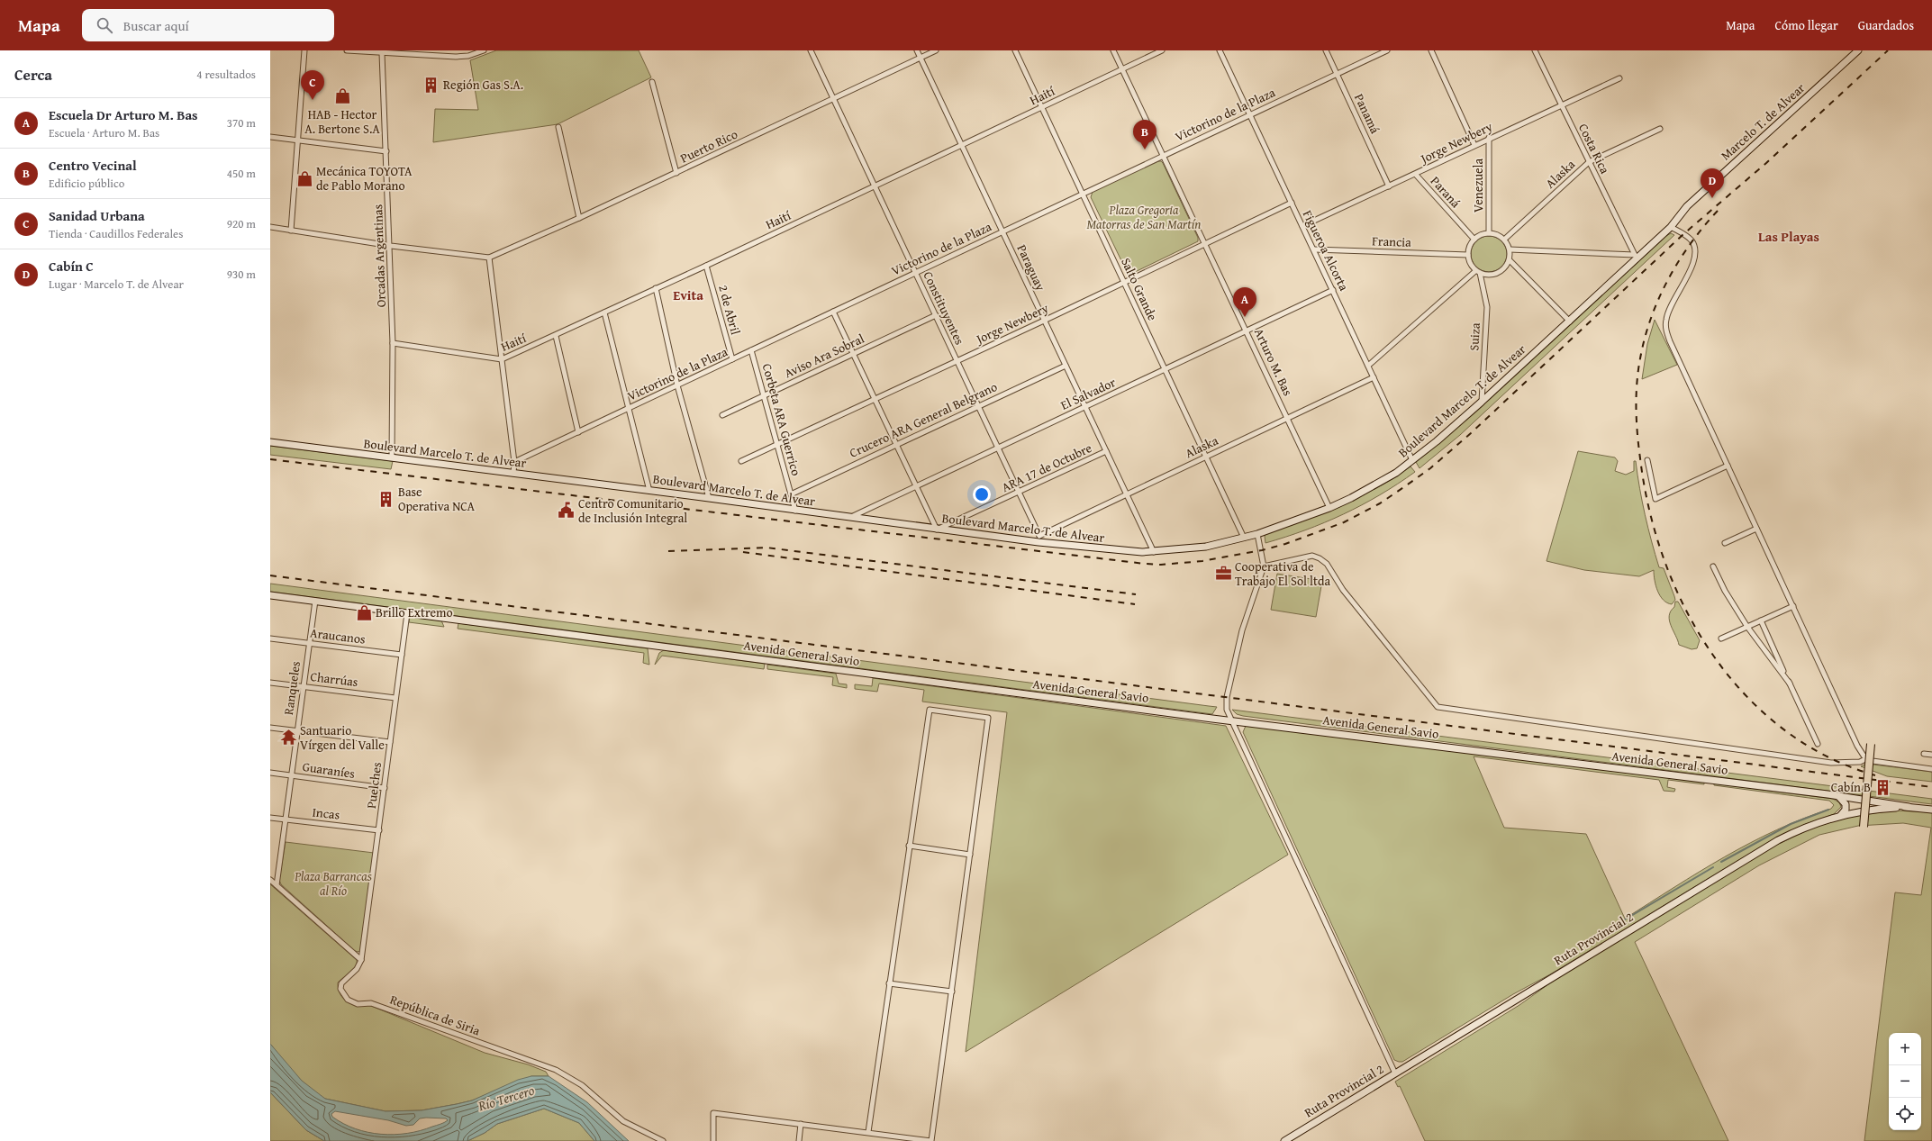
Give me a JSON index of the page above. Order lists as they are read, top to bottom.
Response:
{
  "streets": {
    "main road": [
      "Marcelo T. de Alvear",
      "Boulevard Marcelo T. de Alvear",
      "Avenida General Savio",
      "Ruta Provincial 2"
    ],
    "street": [
      "Haití",
      "Panamá",
      "Victorino de la Plaza",
      "Jorge Newbery",
      "Puerto Rico",
      "Costa Rica",
      "Alaska",
      "Venezuela",
      "Paraná",
      "Francia",
      "Figueroa Alcorta",
      "Orcadas Argentinas",
      "Paraguay",
      "Salto Grande",
      "Constituyentes",
      "2 de Abril",
      "Suiza",
      "Aviso Ara Sobral",
      "Arturo M. Bas",
      "El Salvador",
      "Corbeta ARA Guerrico",
      "Crucero ARA General Belgrano",
      "ARA 17 de Octubre",
      "Araucanos",
      "Charrúas",
      "Ranqueles",
      "Guaraníes",
      "Puelches",
      "Incas",
      "República de Siria"
    ]
  },
  "crossings": [
    ["Haití", "Orcadas Argentinas"],
    ["Haití", "Paraguay"],
    ["Haití", "Salto Grande"],
    ["Haití", "Constituyentes"],
    ["Haití", "2 de Abril"],
    ["Haití", "Arturo M. Bas"],
    ["Panamá", "Victorino de la Plaza"],
    ["Panamá", "Jorge Newbery"],
    ["Victorino de la Plaza", "Figueroa Alcorta"],
    ["Victorino de la Plaza", "Paraguay"],
    ["Victorino de la Plaza", "Salto Grande"],
    ["Victorino de la Plaza", "Constituyentes"],
    ["Victorino de la Plaza", "2 de Abril"],
    ["Victorino de la Plaza", "Arturo M. Bas"],
    ["Victorino de la Plaza", "Corbeta ARA Guerrico"],
    ["Marcelo T. de Alvear", "Boulevard Marcelo T. de Alvear"],
    ["Jorge Newbery", "Costa Rica"],
    ["Jorge Newbery", "Venezuela"],
    ["Jorge Newbery", "Paraná"],
    ["Jorge Newbery", "Figueroa Alcorta"],
    ["Jorge Newbery", "Paraguay"],
    ["Jorge Newbery", "Salto Grande"],
    ["Jorge Newbery", "Constituyentes"],
    ["Jorge Newbery", "Arturo M. Bas"],
    ["Jorge Newbery", "Corbeta ARA Guerrico"],
    ["Puerto Rico", "Paraguay"],
    ["Puerto Rico", "Constituyentes"],
    ["Costa Rica", "Alaska"],
    ["Costa Rica", "Boulevard Marcelo T. de Alvear"],
    ["Alaska", "Venezuela"],
    ["Alaska", "Paraná"],
    ["Alaska", "Francia"],
    ["Alaska", "Figueroa Alcorta"],
    ["Alaska", "Paraguay"],
    ["Alaska", "Salto Grande"],
    ["Alaska", "Constituyentes"],
    ["Alaska", "Suiza"],
    ["Alaska", "Arturo M. Bas"],
    ["Alaska", "Boulevard Marcelo T. de Alvear"],
    ["Venezuela", "Paraná"],
    ["Venezuela", "Francia"],
    ["Venezuela", "Suiza"],
    ["Paraná", "Francia"],
    ["Paraná", "Suiza"],
    ["Francia", "Figueroa Alcorta"],
    ["Francia", "Suiza"],
    ["Figueroa Alcorta", "El Salvador"],
    ["Figueroa Alcorta", "Boulevard Marcelo T. de Alvear"],
    ["Orcadas Argentinas", "Boulevard Marcelo T. de Alvear"],
    ["Paraguay", "El Salvador"],
    ["Paraguay", "Boulevard Marcelo T. de Alvear"],
    ["Paraguay", "Crucero ARA General Belgrano"],
    ["Paraguay", "ARA 17 de Octubre"],
    ["Salto Grande", "El Salvador"],
    ["Salto Grande", "Boulevard Marcelo T. de Alvear"],
    ["Constituyentes", "Aviso Ara Sobral"],
    ["Constituyentes", "El Salvador"],
    ["Constituyentes", "Boulevard Marcelo T. de Alvear"],
    ["Constituyentes", "Crucero ARA General Belgrano"],
    ["Constituyentes", "ARA 17 de Octubre"],
    ["Suiza", "Boulevard Marcelo T. de Alvear"],
    ["Aviso Ara Sobral", "Corbeta ARA Guerrico"],
    ["Arturo M. Bas", "El Salvador"],
    ["Arturo M. Bas", "Boulevard Marcelo T. de Alvear"],
    ["El Salvador", "Boulevard Marcelo T. de Alvear"],
    ["Boulevard Marcelo T. de Alvear", "Corbeta ARA Guerrico"],
    ["Boulevard Marcelo T. de Alvear", "ARA 17 de Octubre"],
    ["Corbeta ARA Guerrico", "Crucero ARA General Belgrano"],
    ["Araucanos", "Ranqueles"],
    ["Araucanos", "Puelches"],
    ["Avenida General Savio", "Ranqueles"],
    ["Avenida General Savio", "Puelches"],
    ["Avenida General Savio", "Ruta Provincial 2"],
    ["Charrúas", "Ranqueles"],
    ["Charrúas", "Puelches"],
    ["Ranqueles", "Guaraníes"],
    ["Ranqueles", "Incas"],
    ["Guaraníes", "Puelches"],
    ["Puelches", "Incas"],
    ["Puelches", "República de Siria"]
  ],
  "districts": ["Las Playas", "Evita"],
  "water": ["Río Tercero"],
  "parks": ["Plaza Gregoria Matorras de San Martín", "Plaza Barrancas al Río"],
  "places": {
    "building": ["Región Gas S.A.", "Base Operativa NCA", "Cabín B"],
    "shop": ["HAB - Hector A. Bertone S.A", "Mecánica TOYOTA de Pablo Morano", "Brillo Extremo"],
    "public building": ["Centro Comunitario de Inclusión Integral"],
    "office": ["Cooperativa de Trabajo El Sol ltda"],
    "temple": ["Santuario Vírgen del Valle"]
  },
  "page": {
    "header": "Mapa",
    "search": "Buscar aquí",
    "nav": ["Mapa", "Cómo llegar", "Guardados"],
    "heading": ["Cerca", "4 resultados"],
    "pins": [
      "C",
      "B",
      "D",
      "A"
    ],
    "list": [
      {
        "mark": "A",
        "name": "Escuela Dr Arturo M. Bas",
        "note": "Escuela · Arturo M. Bas",
        "value": "370 m"
      },
      {
        "mark": "B",
        "name": "Centro Vecinal",
        "note": "Edificio público",
        "value": "450 m"
      },
      {
        "mark": "C",
        "name": "Sanidad Urbana",
        "note": "Tienda · Caudillos Federales",
        "value": "920 m"
      },
      {
        "mark": "D",
        "name": "Cabín C",
        "note": "Lugar · Marcelo T. de Alvear",
        "value": "930 m"
      }
    ],
    "map_buttons": ["+", "−"]
  }
}
